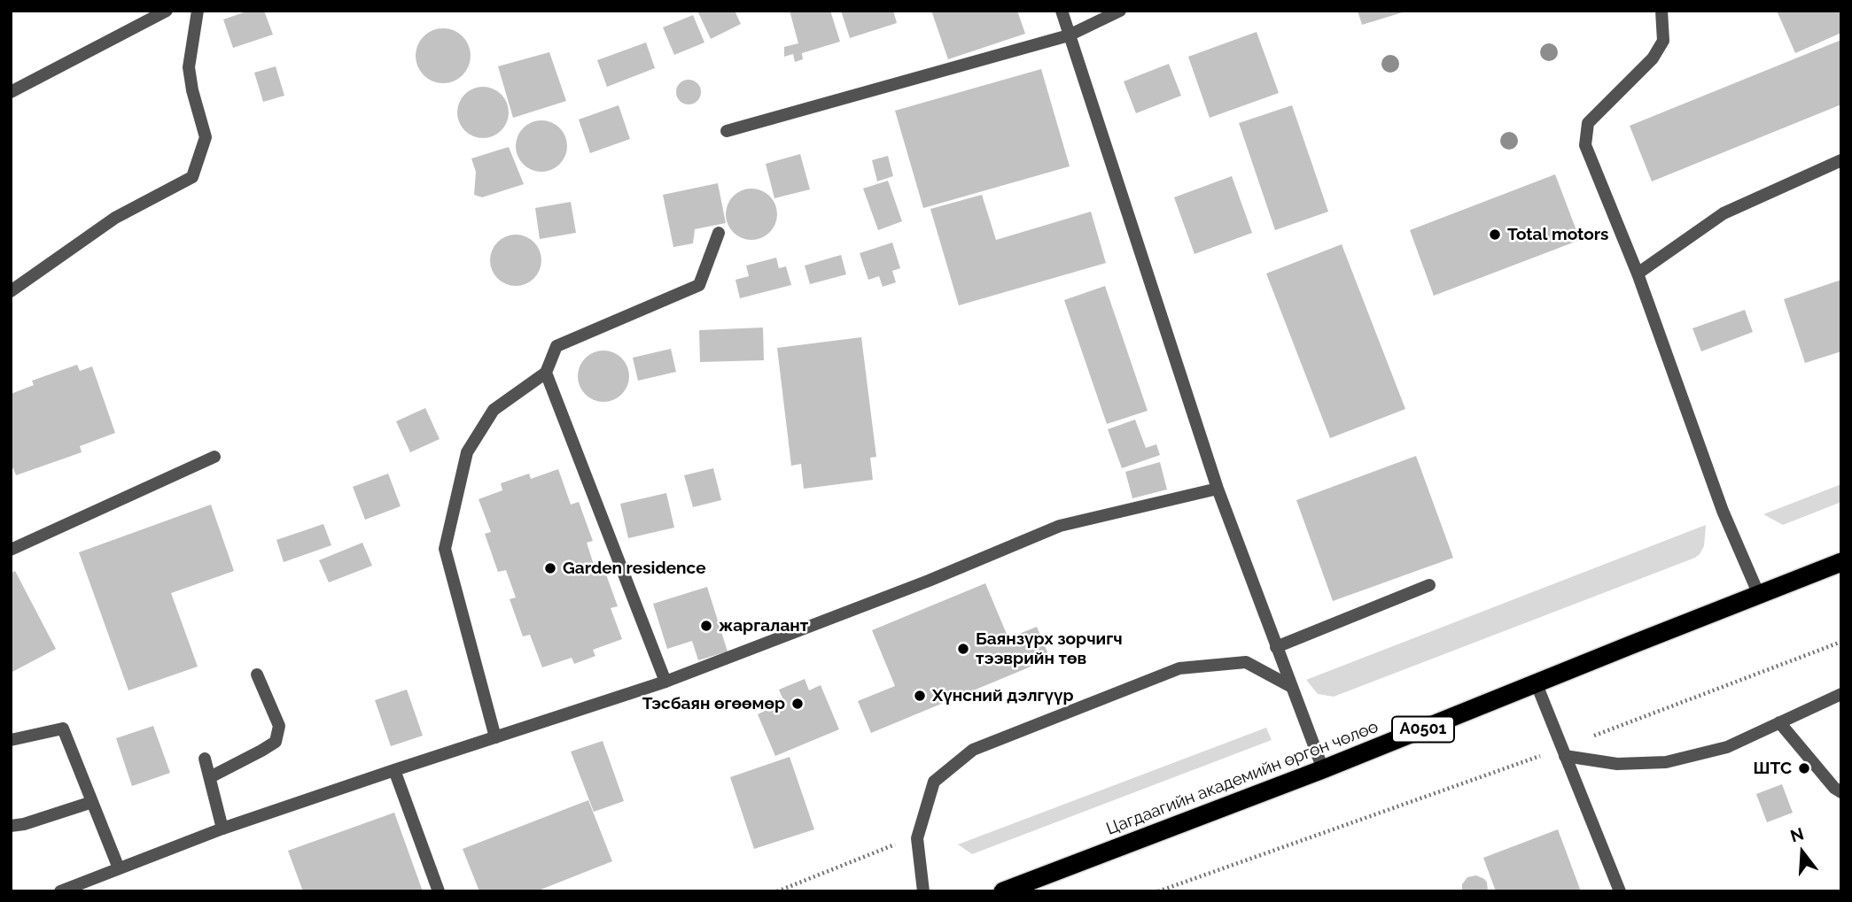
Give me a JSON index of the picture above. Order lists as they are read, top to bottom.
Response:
{
  "streets": {
    "highway": ["A0501", "Цагдаагийн академийн өргөн чөлөө"]
  },
  "places": [
    "Total motors",
    "Garden residence",
    "жаргалант",
    "Баянзүрх зорчигч тээврийн төв",
    "Хүнсний дэлгүүр",
    "Тэсбаян өгөөмөр",
    "ШТС"
  ],
  "north": "top"
}
